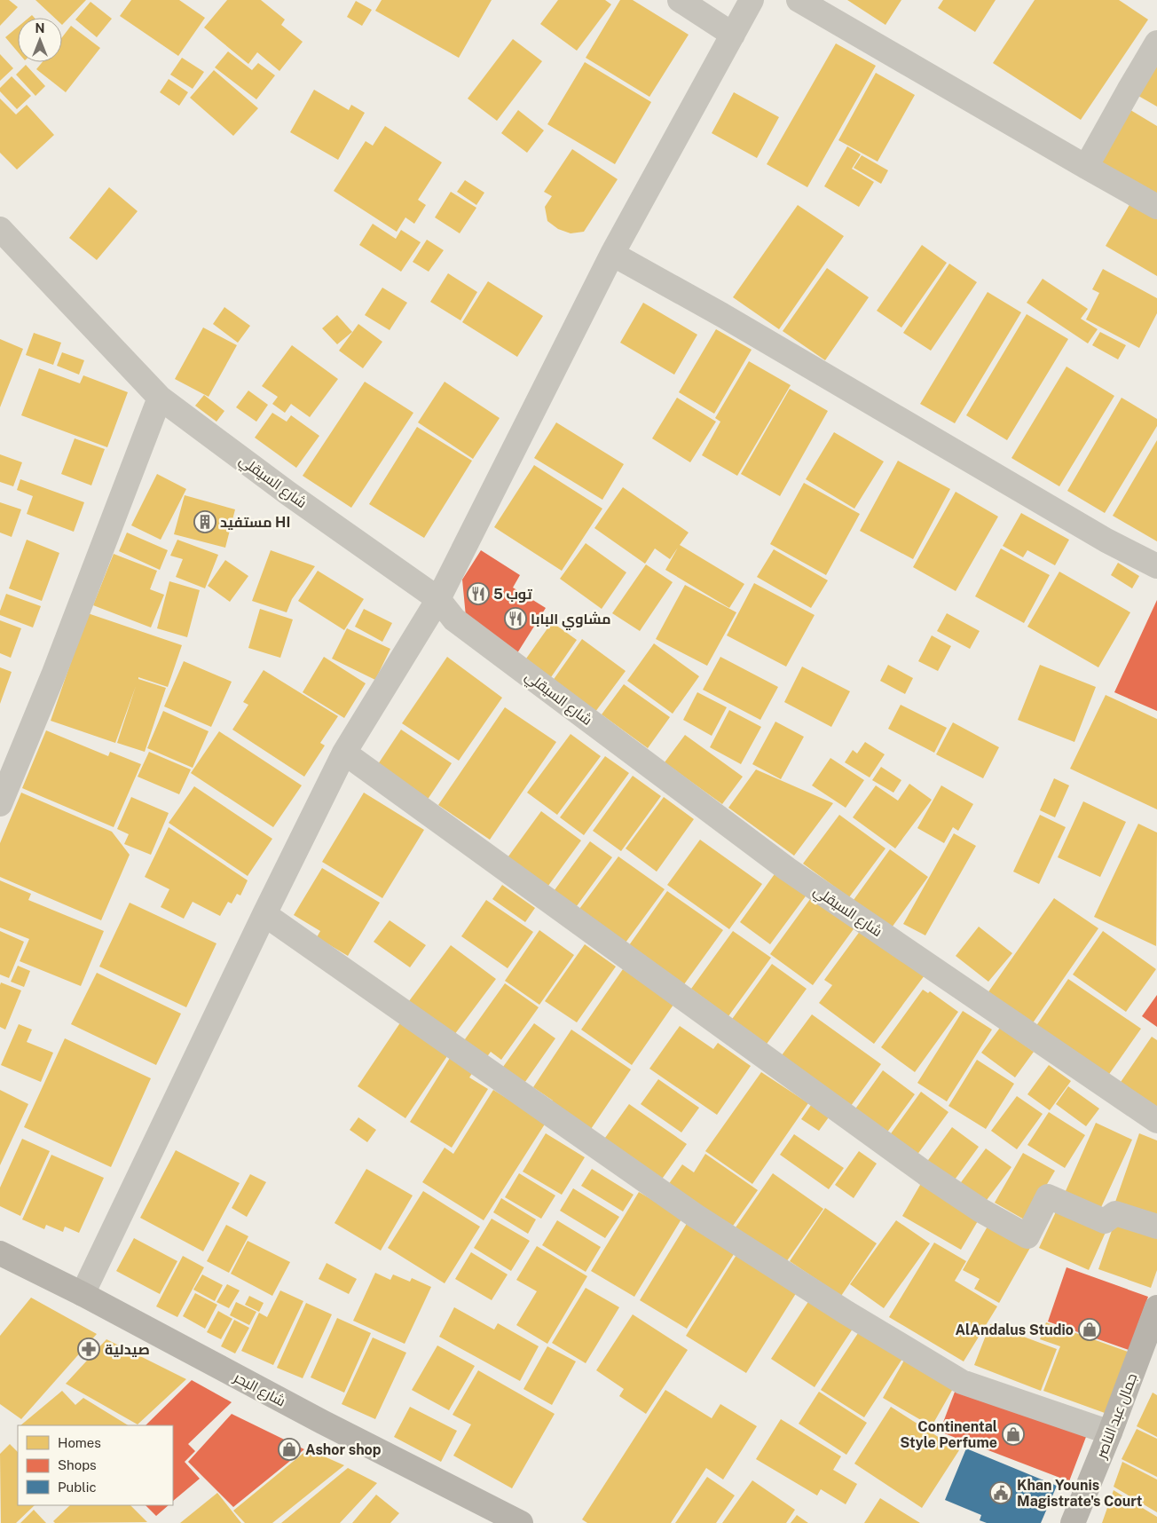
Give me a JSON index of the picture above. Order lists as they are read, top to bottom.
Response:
{
  "streets": {
    "main road": ["شارع البحر", "جمال عبد الناصر"],
    "street": ["شارع السيقلي"]
  },
  "places": {
    "building": ["مستفيد HI"],
    "restaurant": ["توب 5", "مشاوي البابا"],
    "shop": ["AlAndalus Studio", "Continental Style Perfume", "Ashor shop"],
    "pharmacy": ["صيدلية"],
    "public building": ["Khan Younis Magistrate's Court"]
  },
  "legend": ["Homes", "Shops", "Public"],
  "north": "top"
}
